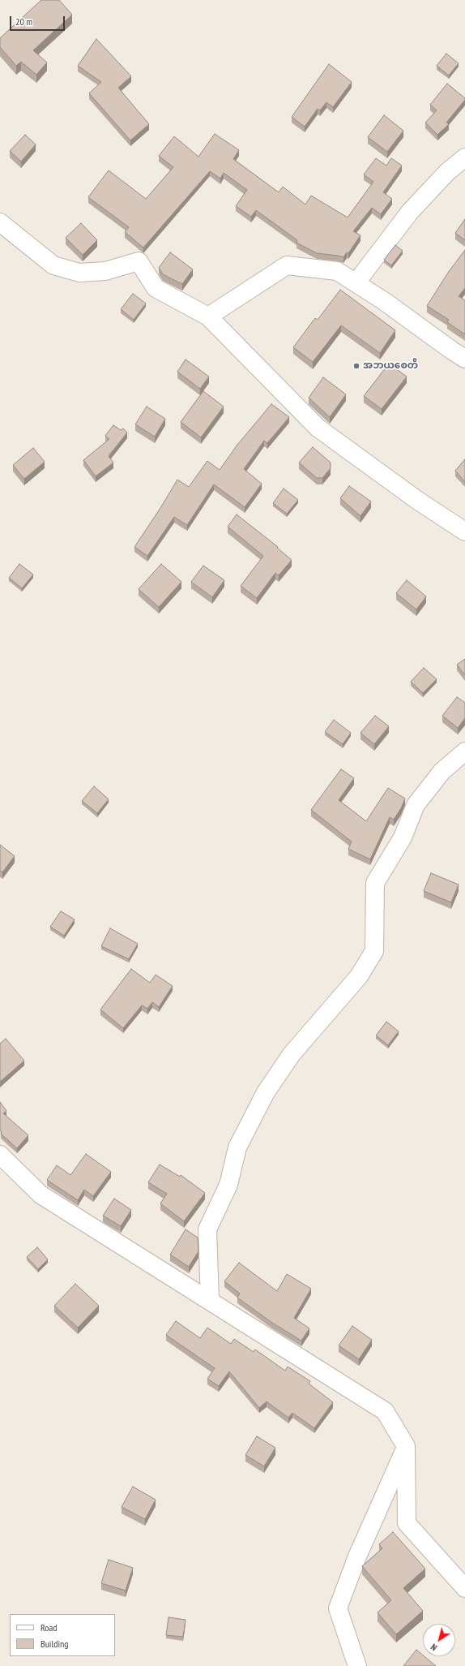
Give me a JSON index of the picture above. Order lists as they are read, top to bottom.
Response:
{
  "places": ["အဘယစေတီ"],
  "legend": ["Road", "Building"],
  "scale_bar": "20 m",
  "north": "bottom left"
}
